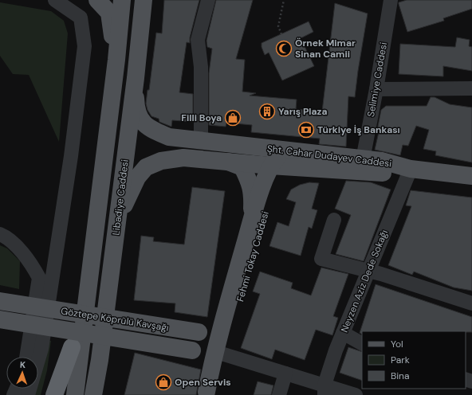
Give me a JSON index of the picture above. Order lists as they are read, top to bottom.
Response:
{
  "streets": {
    "main road": [
      "Şht. Cahar Dudayev Caddesi",
      "Libadiye Caddesi",
      "Fehmi Tokay Caddesi",
      "Göztepe Köprülü Kavşağı"
    ],
    "street": ["Selimiye Caddesi", "Neyzen Aziz Dede Sokağı"]
  },
  "crossings": [
    ["Selimiye Caddesi", "Şht. Cahar Dudayev Caddesi"],
    ["Şht. Cahar Dudayev Caddesi", "Libadiye Caddesi"],
    ["Şht. Cahar Dudayev Caddesi", "Fehmi Tokay Caddesi"],
    ["Şht. Cahar Dudayev Caddesi", "Neyzen Aziz Dede Sokağı"],
    ["Fehmi Tokay Caddesi", "Göztepe Köprülü Kavşağı"]
  ],
  "places": {
    "mosque": ["Örnek Mimar Sinan Camii"],
    "building": ["Yarış Plaza"],
    "shop": ["Filli Boya", "Open Servis"],
    "bank": ["Türkiye İş Bankası"]
  },
  "legend": ["Yol", "Park", "Bina"],
  "north": "top"
}
